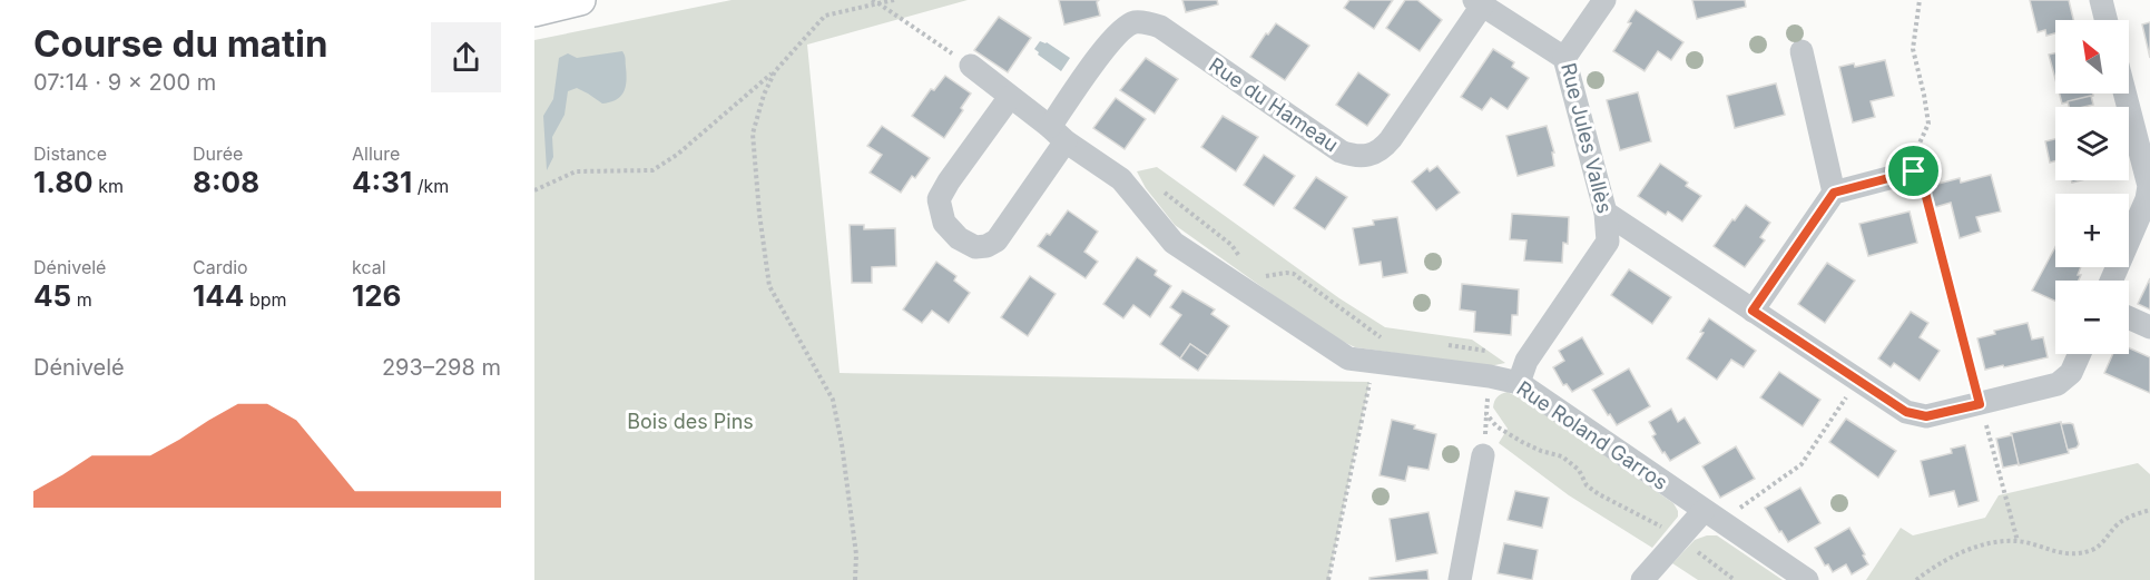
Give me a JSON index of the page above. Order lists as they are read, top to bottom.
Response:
{
  "streets": {
    "street": ["Rue du Hameau", "Rue Jules Vallès", "Rue Roland Garros"]
  },
  "crossings": [
    ["Rue du Hameau", "Rue Jules Vallès"],
    ["Rue du Hameau", "Rue Roland Garros"],
    ["Rue Jules Vallès", "Rue Roland Garros"]
  ],
  "parks": ["Bois des Pins"],
  "north": "top left",
  "page": {
    "heading": ["Course du matin", "07:14 · 9 × 200 m"],
    "map_buttons": ["+", "−"],
    "stats": [
      ["Distance", "1.80 km"],
      ["Durée", "8:08"],
      ["Allure", "4:31 /km"],
      ["Dénivelé", "45 m"],
      ["Cardio", "144 bpm"],
      ["kcal", "126"]
    ],
    "chart": ["Dénivelé", "293–298 m"]
  }
}
